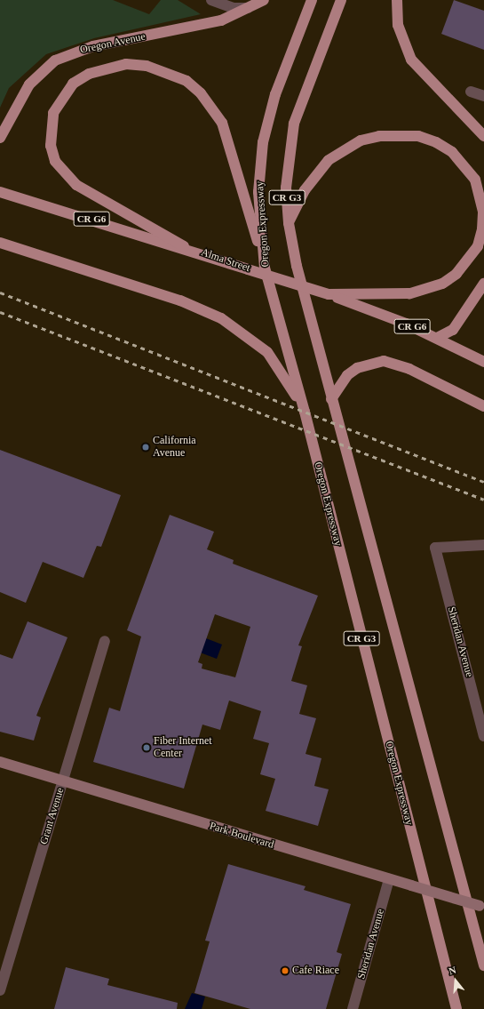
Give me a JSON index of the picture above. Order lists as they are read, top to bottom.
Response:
{
  "streets": {
    "main road": [
      "Oregon Avenue",
      "CR G3",
      "CR G6",
      "Oregon Expressway",
      "Alma Street"
    ],
    "street": ["Sheridan Avenue", "Grant Avenue", "Park Boulevard"]
  },
  "crossings": [
    ["Sheridan Avenue", "Park Boulevard"],
    ["Grant Avenue", "Park Boulevard"]
  ],
  "places": ["California Avenue", "Fiber Internet Center", "Cafe Riace"],
  "north": "top"
}
